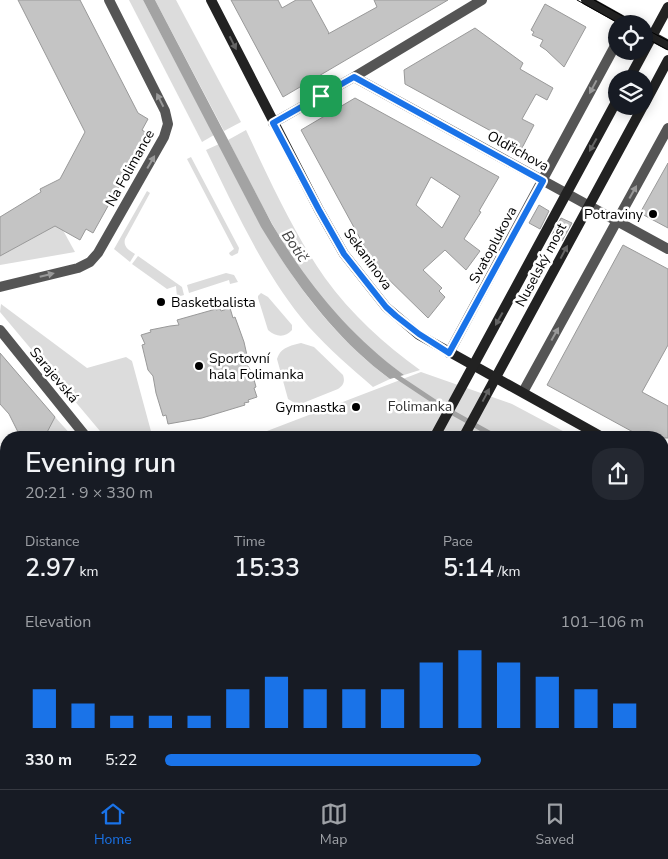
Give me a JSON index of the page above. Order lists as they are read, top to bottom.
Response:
{
  "streets": {
    "main road": ["Sekaninova", "Nuselský most"],
    "street": [
      "Oldřichova",
      "Na Folimance",
      "Svatoplukova",
      "Sarajevská"
    ]
  },
  "crossings": [
    ["Oldřichova", "Svatoplukova"],
    ["Svatoplukova", "Sekaninova"]
  ],
  "water": ["Botič"],
  "parks": ["Folimanka"],
  "places": [
    "Potraviny",
    "Basketbalista",
    "Sportovní hala Folimanka",
    "Gymnastka"
  ],
  "page": {
    "heading": ["Evening run", "20:21 · 9 × 330 m"],
    "stats": [
      ["Distance", "2.97 km"],
      ["Time", "15:33"],
      ["Pace", "5:14 /km"]
    ],
    "chart": ["Elevation", "101–106 m"],
    "list": [
      {
        "name": "330 m",
        "note": "5:22"
      }
    ],
    "tabs": ["Home", "Map", "Saved"]
  }
}
